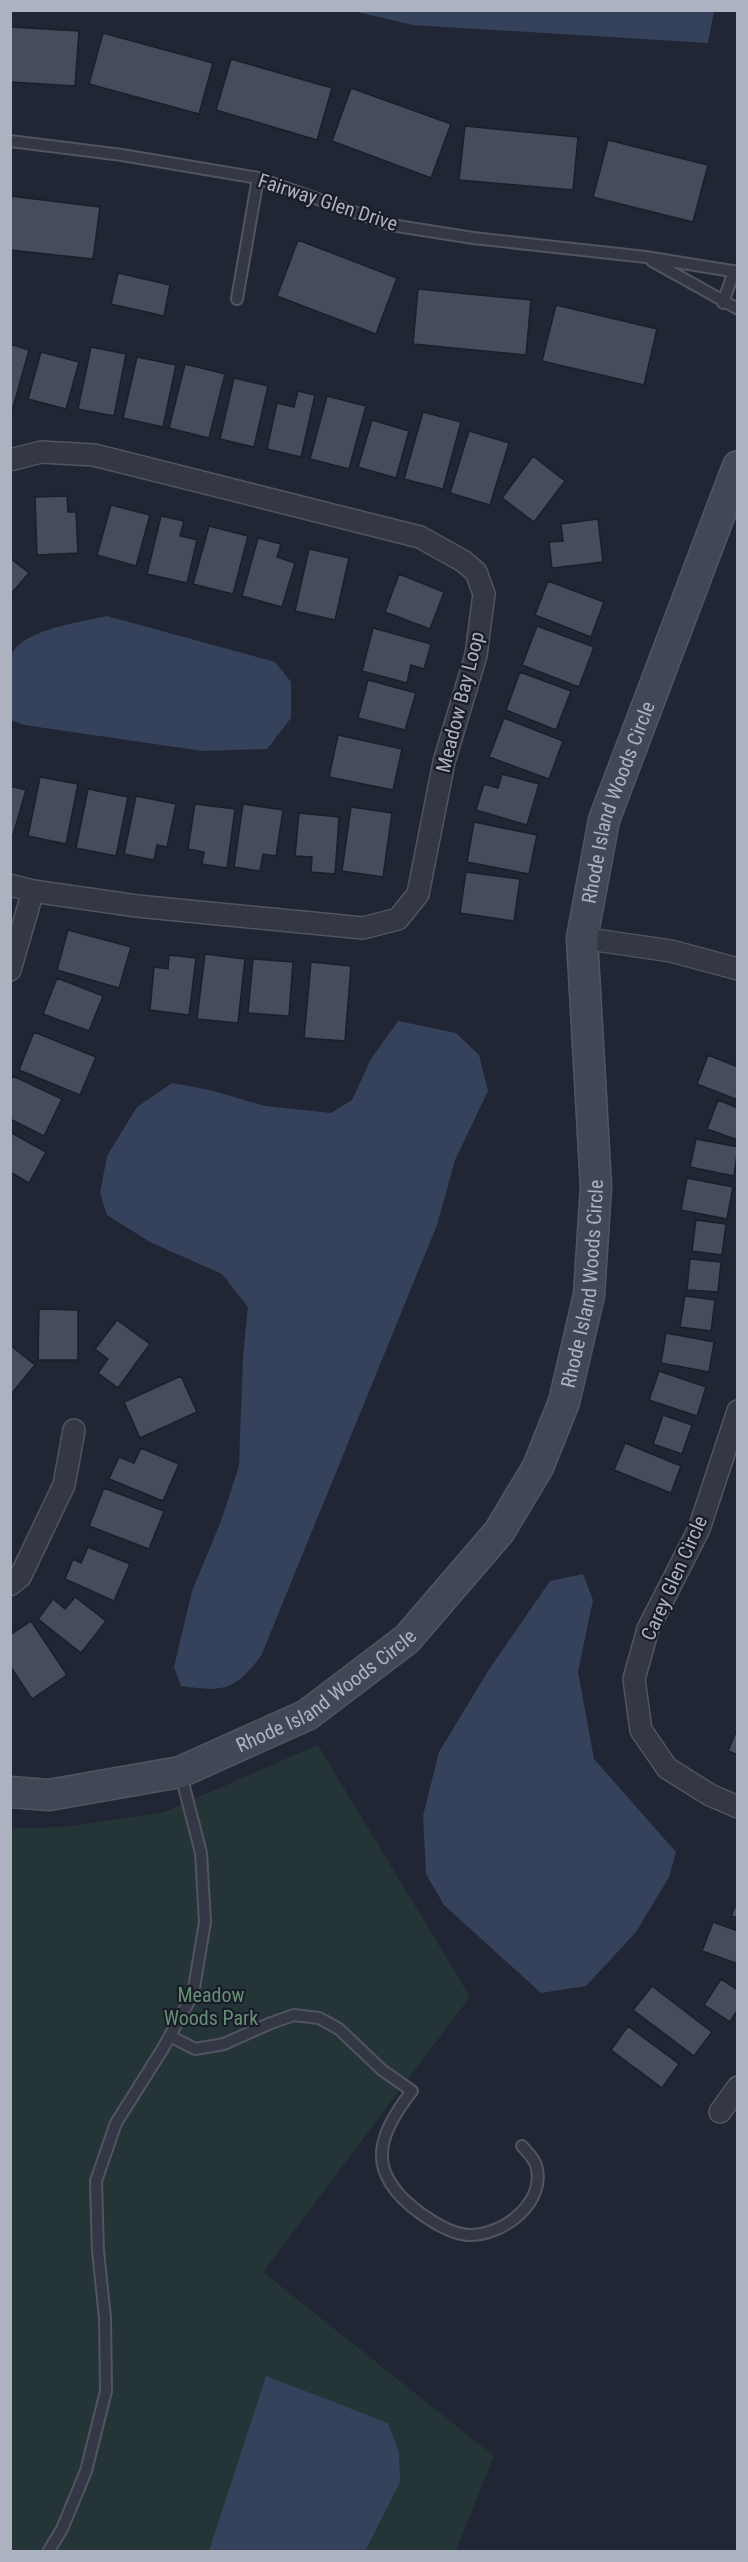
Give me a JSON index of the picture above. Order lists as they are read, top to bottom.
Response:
{
  "streets": {
    "street": ["Meadow Bay Loop", "Rhode Island Woods Circle", "Carey Glen Circle"],
    "lane": ["Fairway Glen Drive"]
  },
  "parks": ["Meadow Woods Park"]
}
